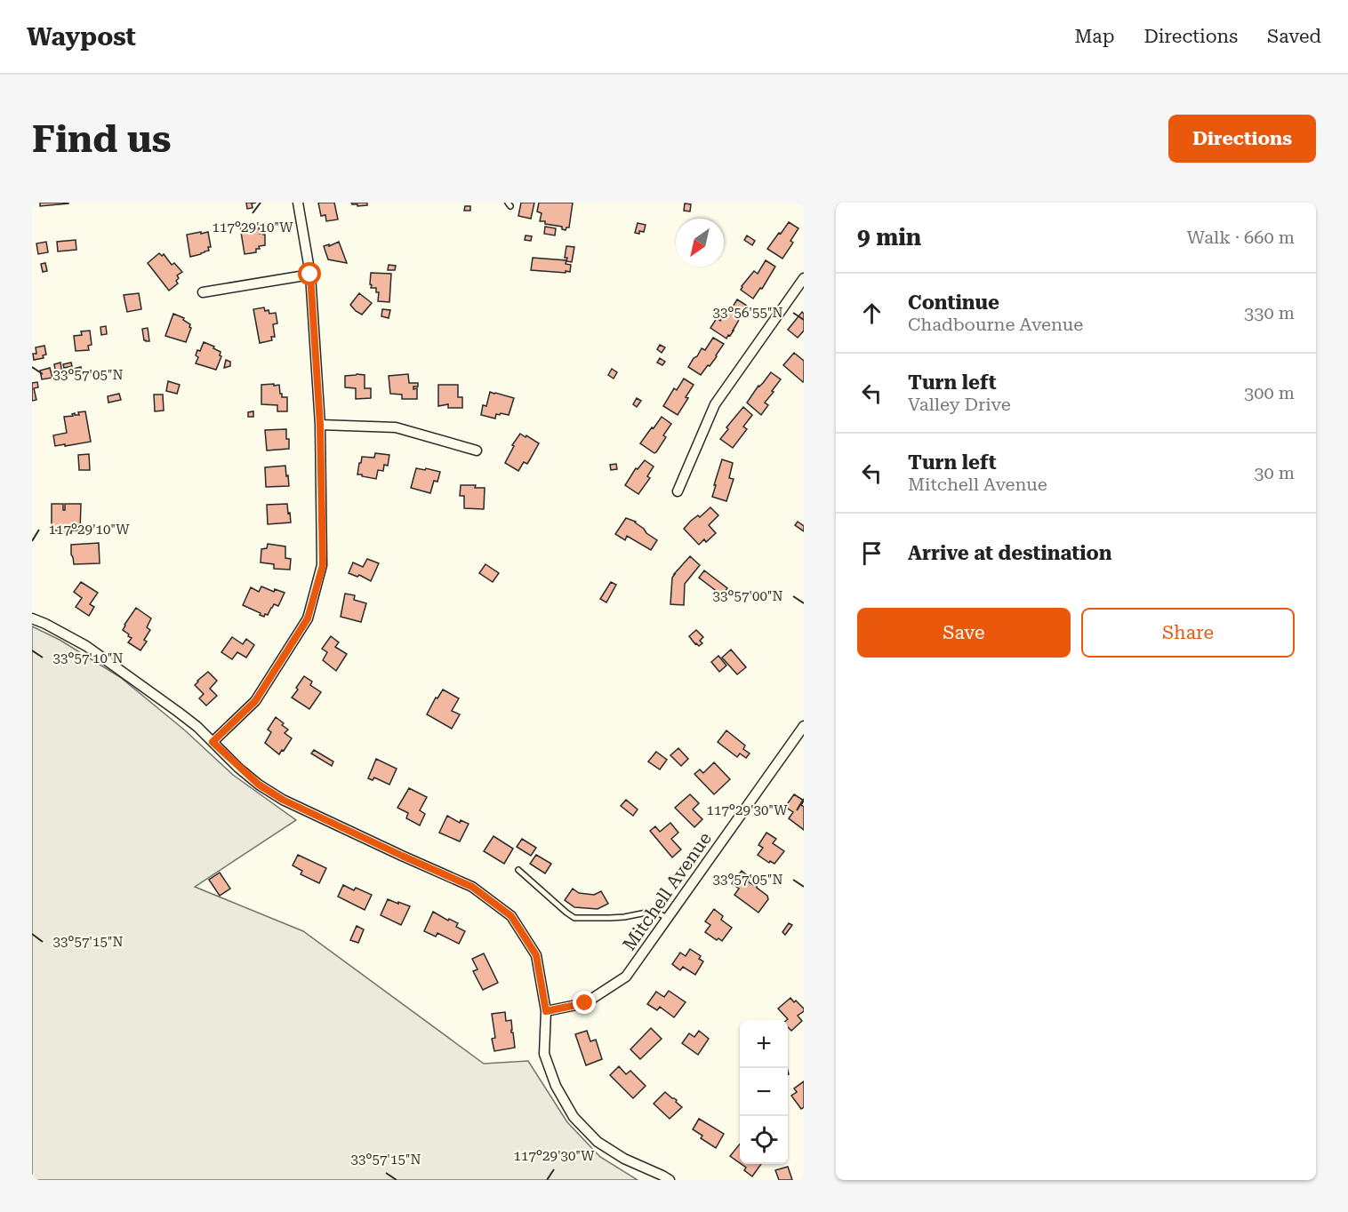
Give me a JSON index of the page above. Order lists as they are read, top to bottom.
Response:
{
  "streets": {
    "street": ["Mitchell Avenue"]
  },
  "north": "bottom left",
  "page": {
    "header": "Waypost",
    "nav": ["Map", "Directions", "Saved"],
    "buttons": [
      "Directions",
      ["Save", "Share"]
    ],
    "title": "Find us",
    "heading": ["9 min", "Walk · 660 m"],
    "list": [
      ["Continue", "Chadbourne Avenue", "330 m"],
      ["Turn left", "Valley Drive", "300 m"],
      ["Turn left", "Mitchell Avenue", "30 m"],
      "Arrive at destination"
    ],
    "map_buttons": ["+", "−"]
  },
  "coordinates": [
    "117°29'10\"W",
    "33°56'55\"N",
    "33°57'05\"N",
    "33°57'00\"N",
    "33°57'10\"N",
    "117°29'30\"W",
    "33°57'15\"N"
  ]
}
